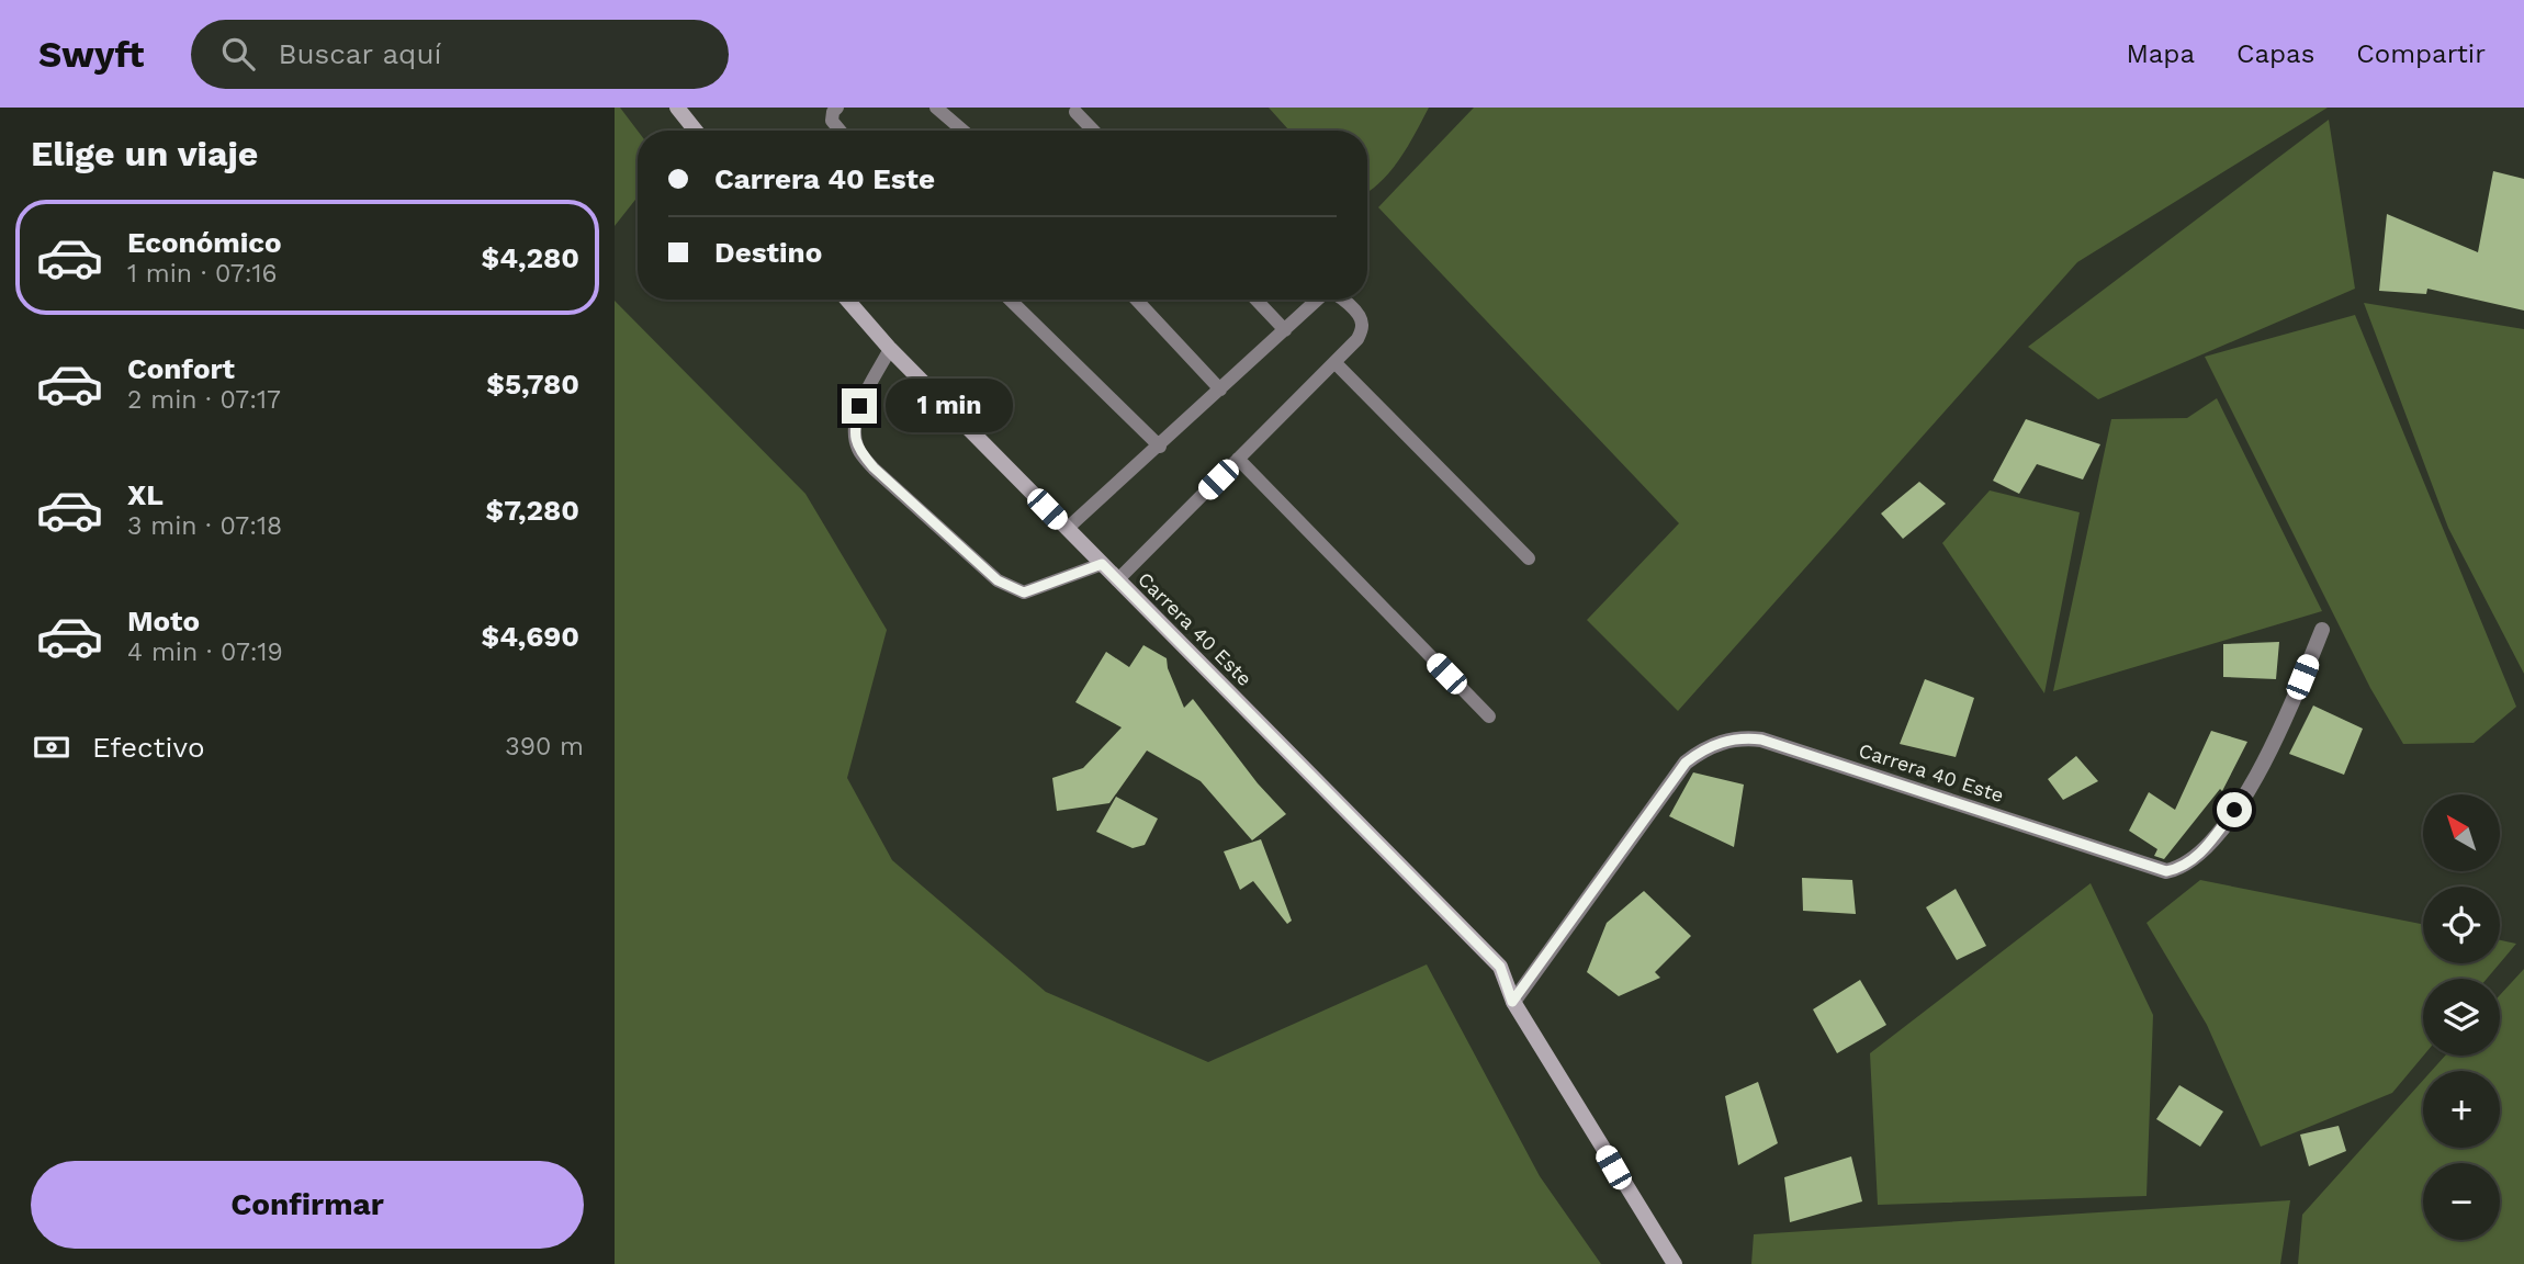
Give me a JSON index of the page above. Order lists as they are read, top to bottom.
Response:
{
  "streets": {
    "street": ["Carrera 40 Este"]
  },
  "north": "top left",
  "page": {
    "header": "Swyft",
    "search": "Buscar aquí",
    "nav": ["Mapa", "Capas", "Compartir"],
    "heading": "Elige un viaje",
    "banner": ["Carrera 40 Este", "Destino"],
    "list": [
      {
        "name": "Económico",
        "note": "1 min · 07:16",
        "value": "$4,280"
      },
      {
        "name": "Confort",
        "note": "2 min · 07:17",
        "value": "$5,780"
      },
      {
        "name": "XL",
        "note": "3 min · 07:18",
        "value": "$7,280"
      },
      {
        "name": "Moto",
        "note": "4 min · 07:19",
        "value": "$4,690"
      }
    ],
    "bubble": "1 min",
    "pay": ["Efectivo", "390 m"],
    "map_buttons": ["+", "−"],
    "buttons": "Confirmar"
  }
}
